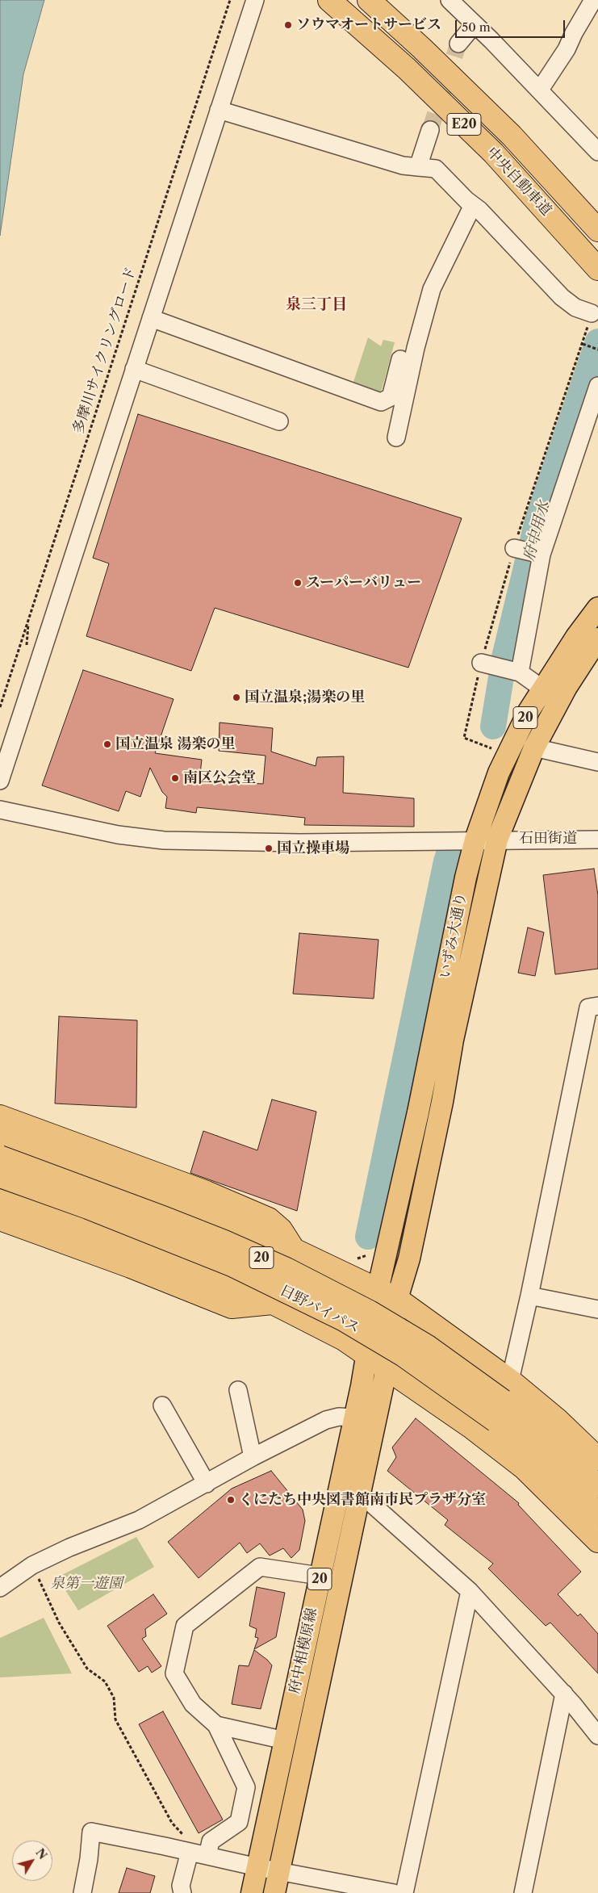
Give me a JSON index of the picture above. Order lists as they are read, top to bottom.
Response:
{
  "streets": {
    "highway": [
      "E20",
      "中央自動車道",
      "20",
      "日野バイパス"
    ],
    "main road": ["いずみ大通り", "府中相模原線"],
    "street": ["石田街道"],
    "path": ["多摩川サイクリングロード"]
  },
  "crossings": [
    ["石田街道", "いずみ大通り"],
    ["いずみ大通り", "府中相模原線"]
  ],
  "districts": ["泉三丁目"],
  "water": ["府中用水"],
  "parks": ["泉第一遊園"],
  "places": [
    "ソウマオートサービス",
    "スーパーバリュー",
    "国立温泉;湯楽の里",
    "国立温泉 湯楽の里",
    "南区公会堂",
    "国立操車場",
    "くにたち中央図書館南市民プラザ分室"
  ],
  "scale_bar": "50 m",
  "north": "top right"
}
